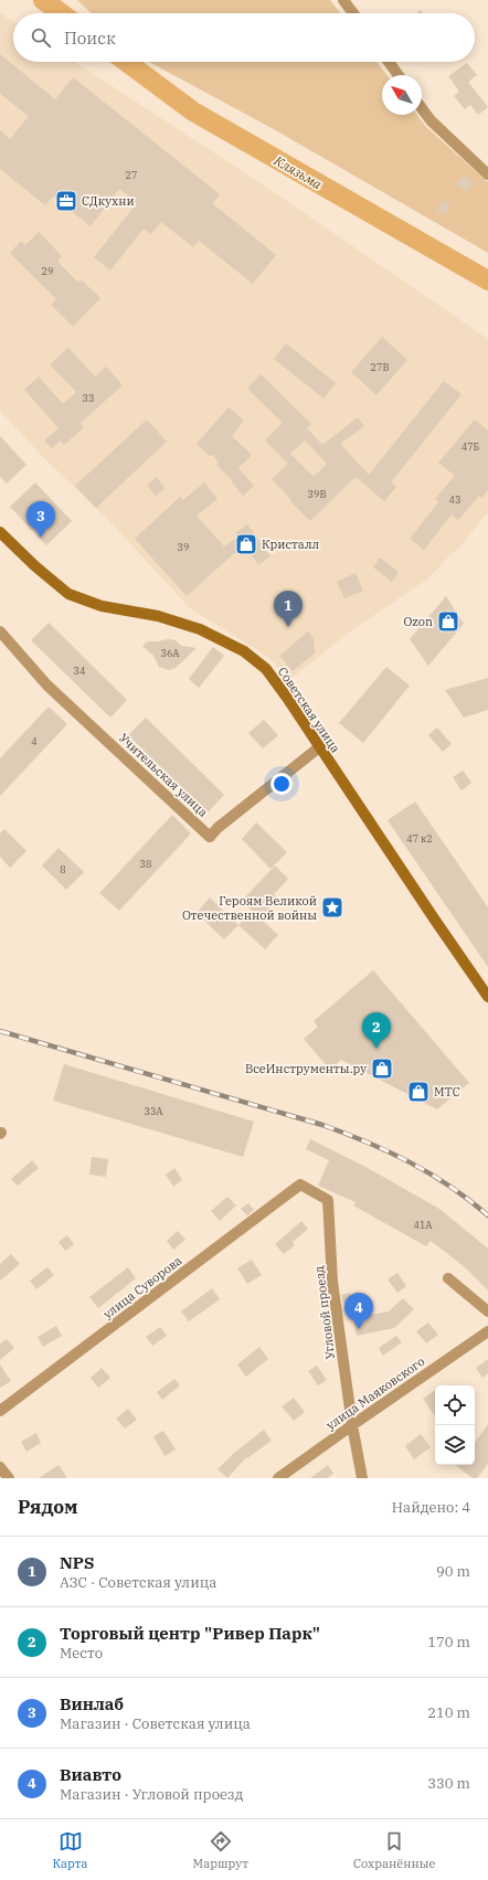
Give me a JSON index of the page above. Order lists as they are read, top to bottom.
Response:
{
  "streets": {
    "main road": ["Советская улица"],
    "street": [
      "Учительская улица",
      "улица Суворова",
      "Угловой проезд",
      "улица Маяковского"
    ]
  },
  "crossings": [
    ["Советская улица", "Учительская улица"],
    ["улица Суворова", "Угловой проезд"],
    ["Угловой проезд", "улица Маяковского"]
  ],
  "water": ["Клязьма"],
  "places": {
    "office": ["СДкухни"],
    "shop": [
      "Кристалл",
      "Ozon",
      "ВсеИнструменты.ру",
      "МТС"
    ],
    "place": ["Героям Великой Отечественной войны"]
  },
  "house_numbers": [
    "27",
    "29",
    "27В",
    "33",
    "47Б",
    "39В",
    "43",
    "39",
    "36А",
    "34",
    "4",
    "47 к2",
    "38",
    "8",
    "33А",
    "41А"
  ],
  "north": "top left",
  "page": {
    "search": "Поиск",
    "pins": [
      "3",
      "1",
      "2",
      "4"
    ],
    "heading": ["Рядом", "Найдено: 4"],
    "list": [
      {
        "mark": "1",
        "name": "NPS",
        "note": "АЗС · Советская улица",
        "value": "90 m"
      },
      {
        "mark": "2",
        "name": "Торговый центр \"Ривер Парк\"",
        "note": "Место",
        "value": "170 m"
      },
      {
        "mark": "3",
        "name": "Винлаб",
        "note": "Магазин · Советская улица",
        "value": "210 m"
      },
      {
        "mark": "4",
        "name": "Виавто",
        "note": "Магазин · Угловой проезд",
        "value": "330 m"
      }
    ],
    "nav": ["Карта", "Маршрут", "Сохранённые"]
  }
}
